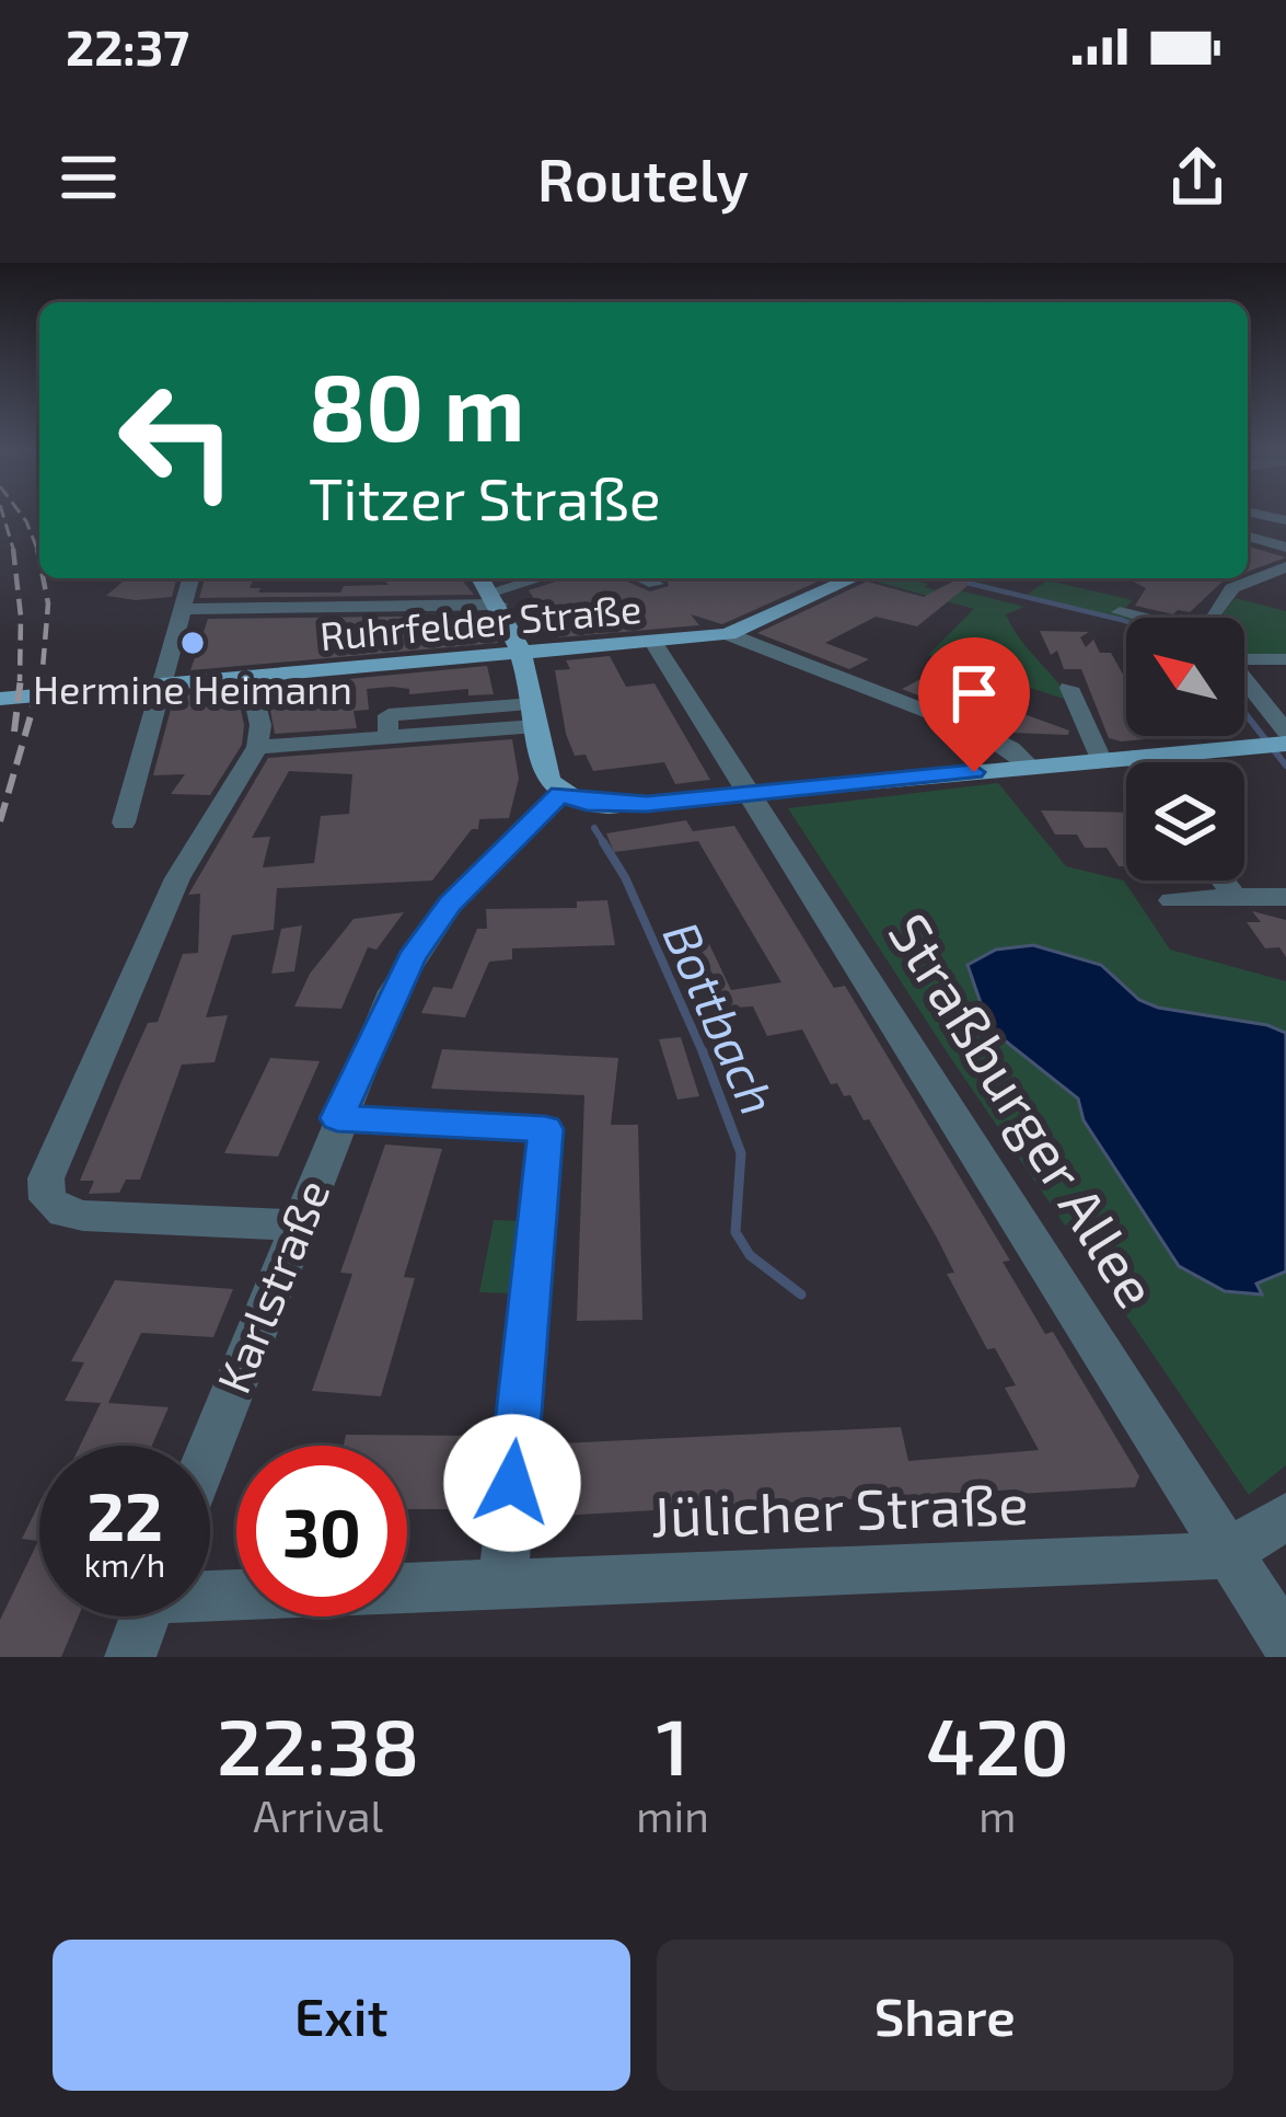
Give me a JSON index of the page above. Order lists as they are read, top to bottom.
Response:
{
  "streets": {
    "main road": ["Ruhrfelder Straße"],
    "street": ["Straßburger Allee", "Karlstraße", "Jülicher Straße"]
  },
  "crossings": [
    ["Ruhrfelder Straße", "Straßburger Allee"],
    ["Straßburger Allee", "Jülicher Straße"]
  ],
  "water": ["Bottbach"],
  "places": ["Hermine Heimann"],
  "north": "top left",
  "page": {
    "status": "22:37",
    "header": "Routely",
    "turn": ["80 m", "Titzer Straße"],
    "speed": "22 km/h",
    "limit": "30",
    "eta": [
      "22:38",
      "Arrival",
      "1",
      "min",
      "420",
      "m"
    ],
    "buttons": ["Exit", "Share"]
  }
}
